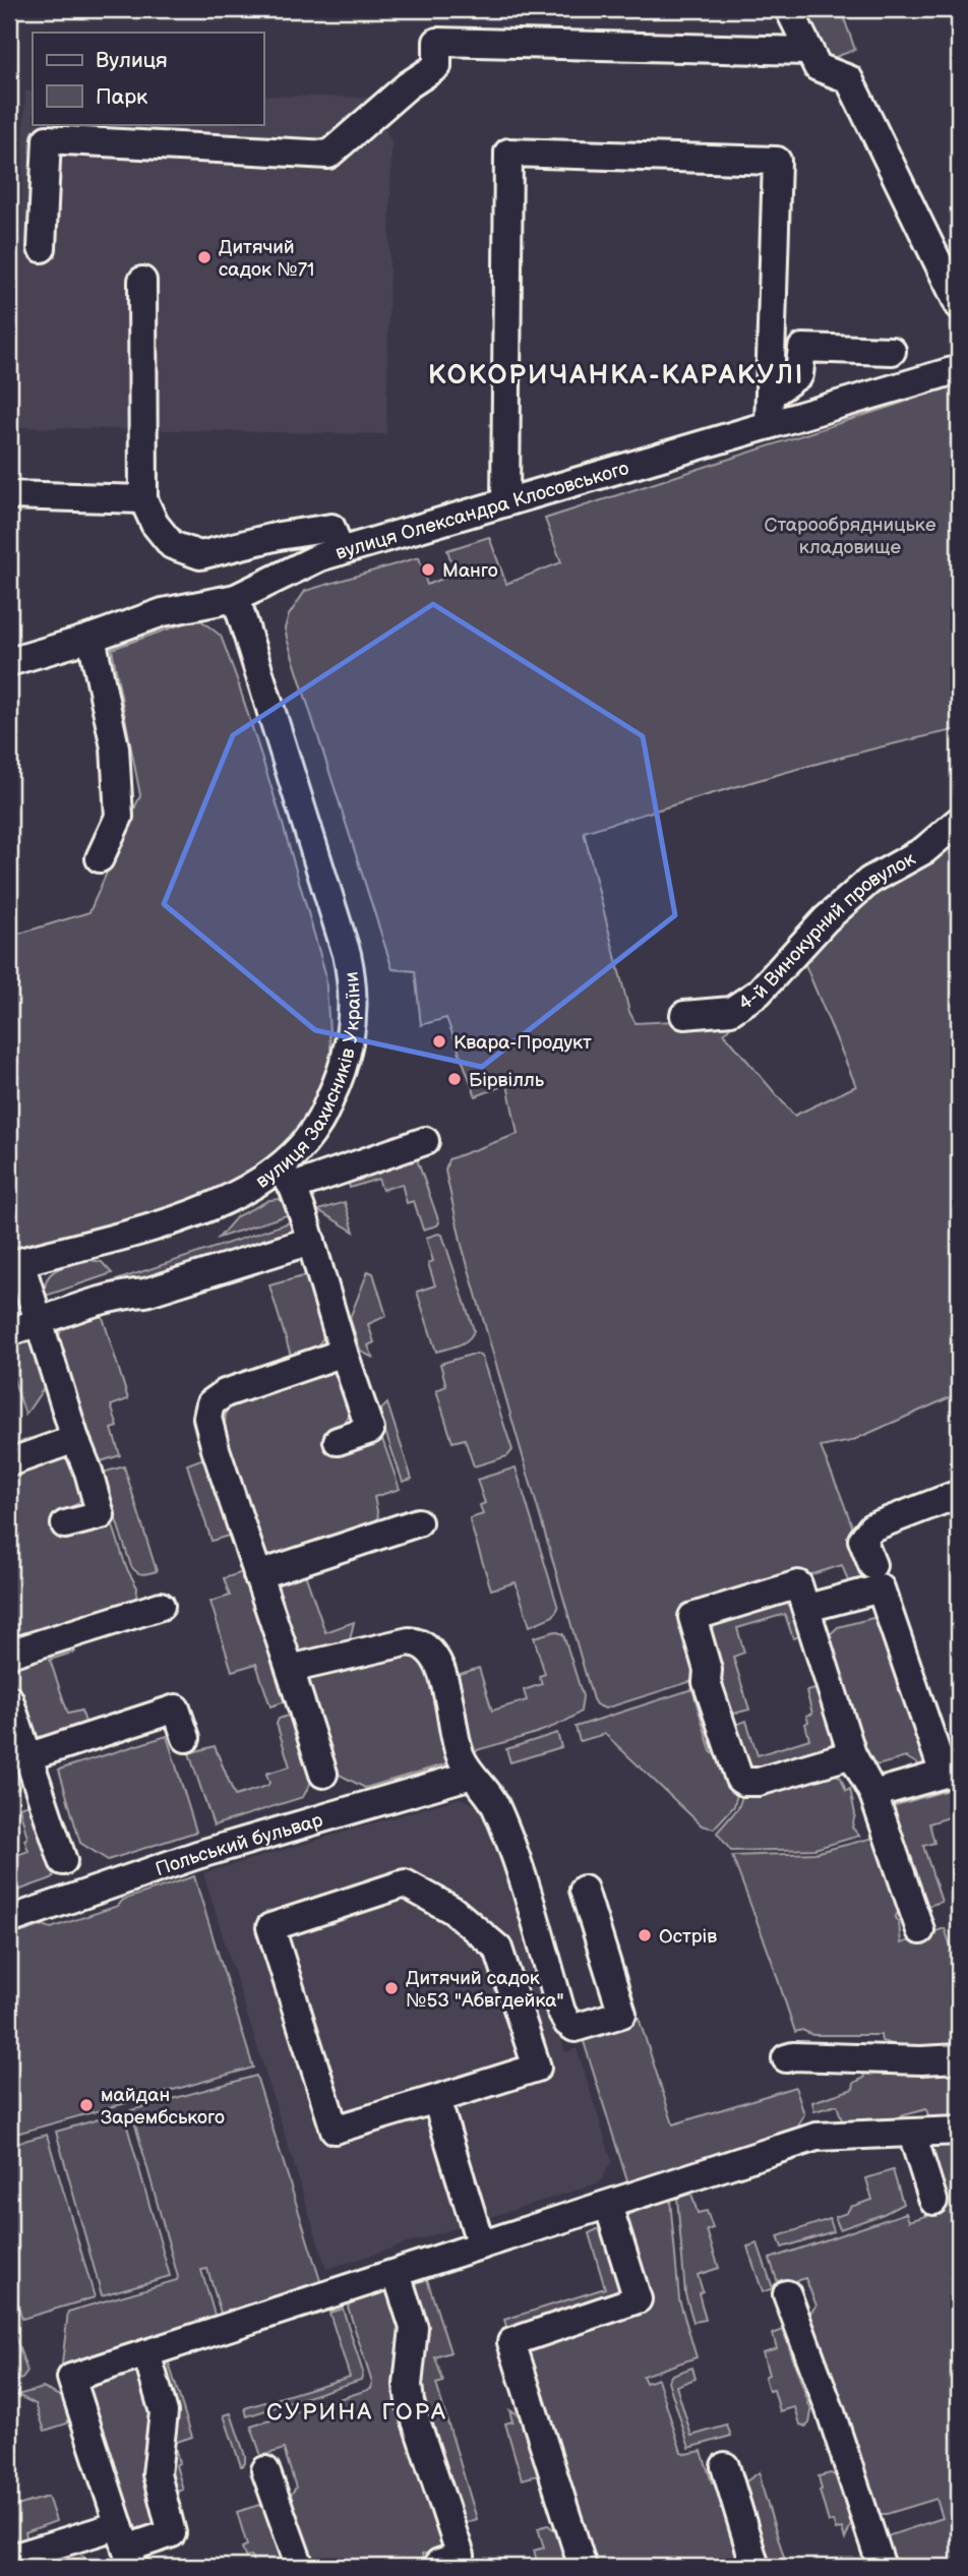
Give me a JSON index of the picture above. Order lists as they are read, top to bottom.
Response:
{
  "streets": {
    "street": [
      "вулиця Олександра Клосовського",
      "4-й Винокурний провулок",
      "вулиця Захисників України",
      "Польський бульвар"
    ]
  },
  "crossings": [
    ["вулиця Олександра Клосовського", "вулиця Захисників України"]
  ],
  "districts": ["КОКОРИЧАНКА-КАРАКУЛІ", "СУРИНА ГОРА"],
  "parks": ["Старообрядницьке кладовище"],
  "places": [
    "Дитячий садок №71",
    "Манго",
    "Квара-Продукт",
    "Бірвілль",
    "Острів",
    "Дитячий садок №53 \"Абвгдейка\"",
    "майдан Зарембського"
  ],
  "legend": ["Вулиця", "Парк"]
}
